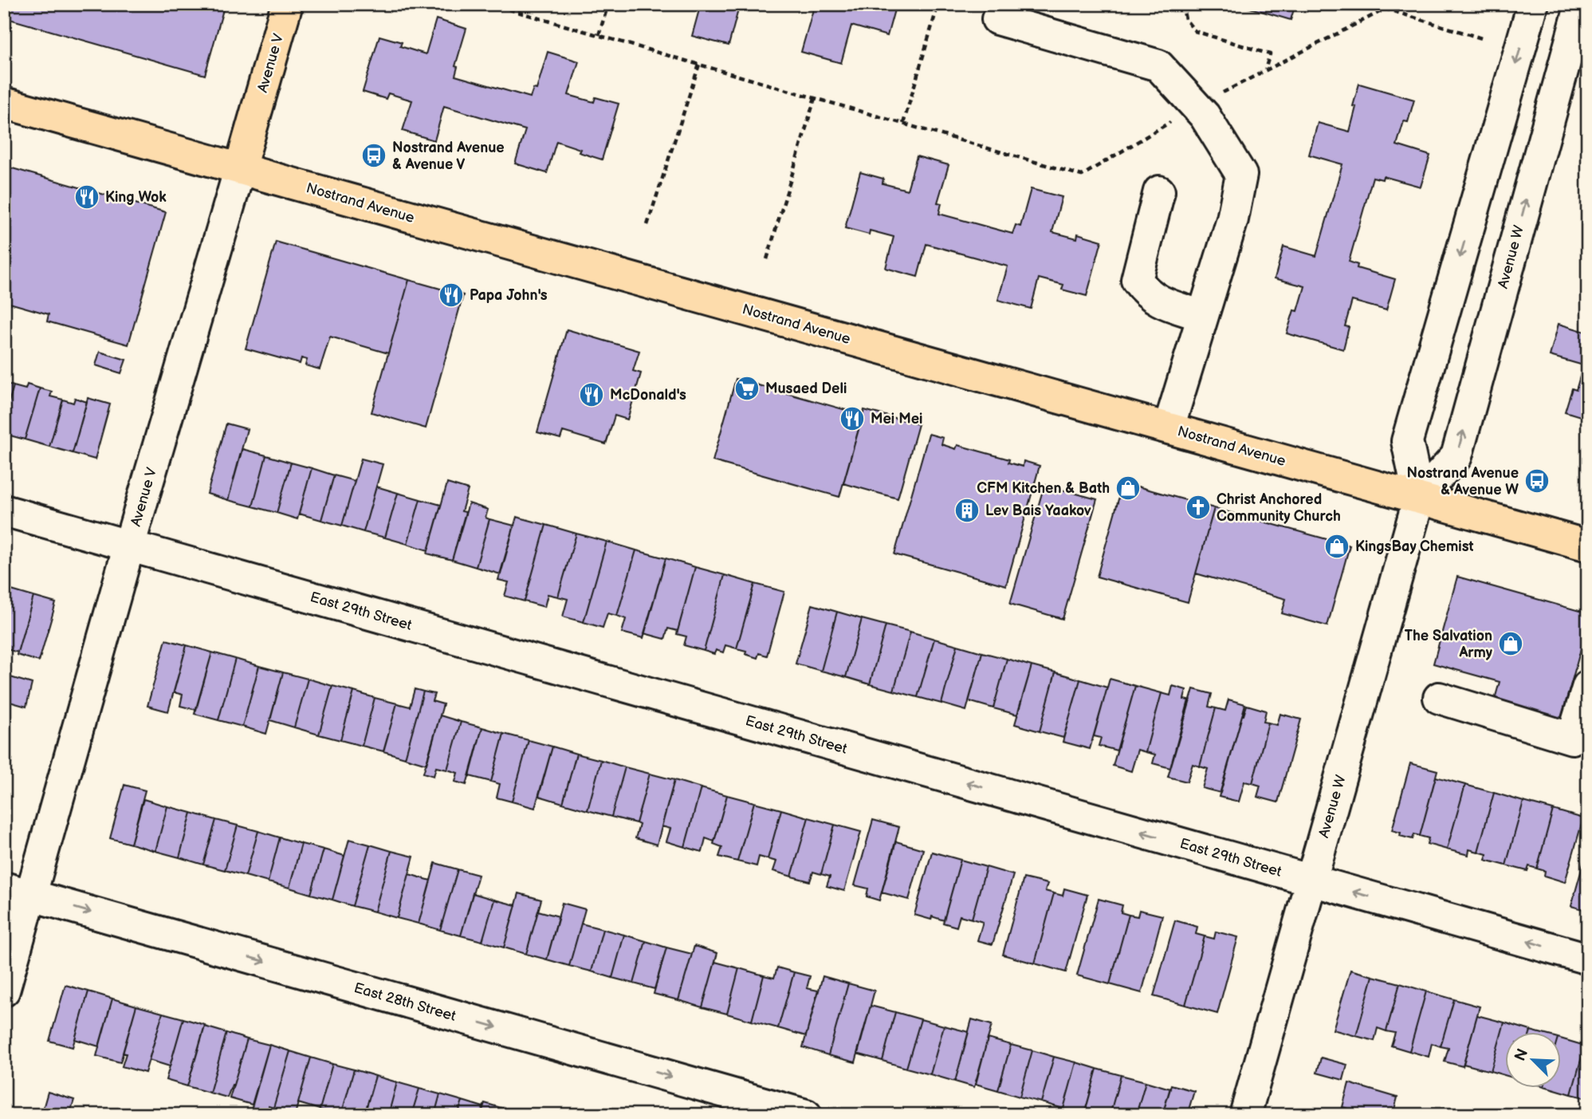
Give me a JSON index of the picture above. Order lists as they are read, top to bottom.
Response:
{
  "streets": {
    "main road": ["Avenue V", "Nostrand Avenue"],
    "street": ["Avenue W", "East 29th Street", "East 28th Street"]
  },
  "crossings": [
    ["Avenue V", "Nostrand Avenue"],
    ["Avenue V", "East 29th Street"],
    ["Avenue V", "East 28th Street"],
    ["Nostrand Avenue", "Avenue W"],
    ["Avenue W", "East 29th Street"]
  ],
  "one_way": ["East 29th Street", "East 28th Street"],
  "places": {
    "bus stop": ["Nostrand Avenue & Avenue V", "Nostrand Avenue & Avenue W"],
    "restaurant": [
      "King Wok",
      "Papa John's",
      "McDonald's",
      "Mei Mei"
    ],
    "supermarket": ["Musaed Deli"],
    "shop": ["CFM Kitchen & Bath", "KingsBay Chemist", "The Salvation Army"],
    "church": ["Christ Anchored Community Church"],
    "building": ["Lev Bais Yaakov"]
  },
  "north": "top left"
}
